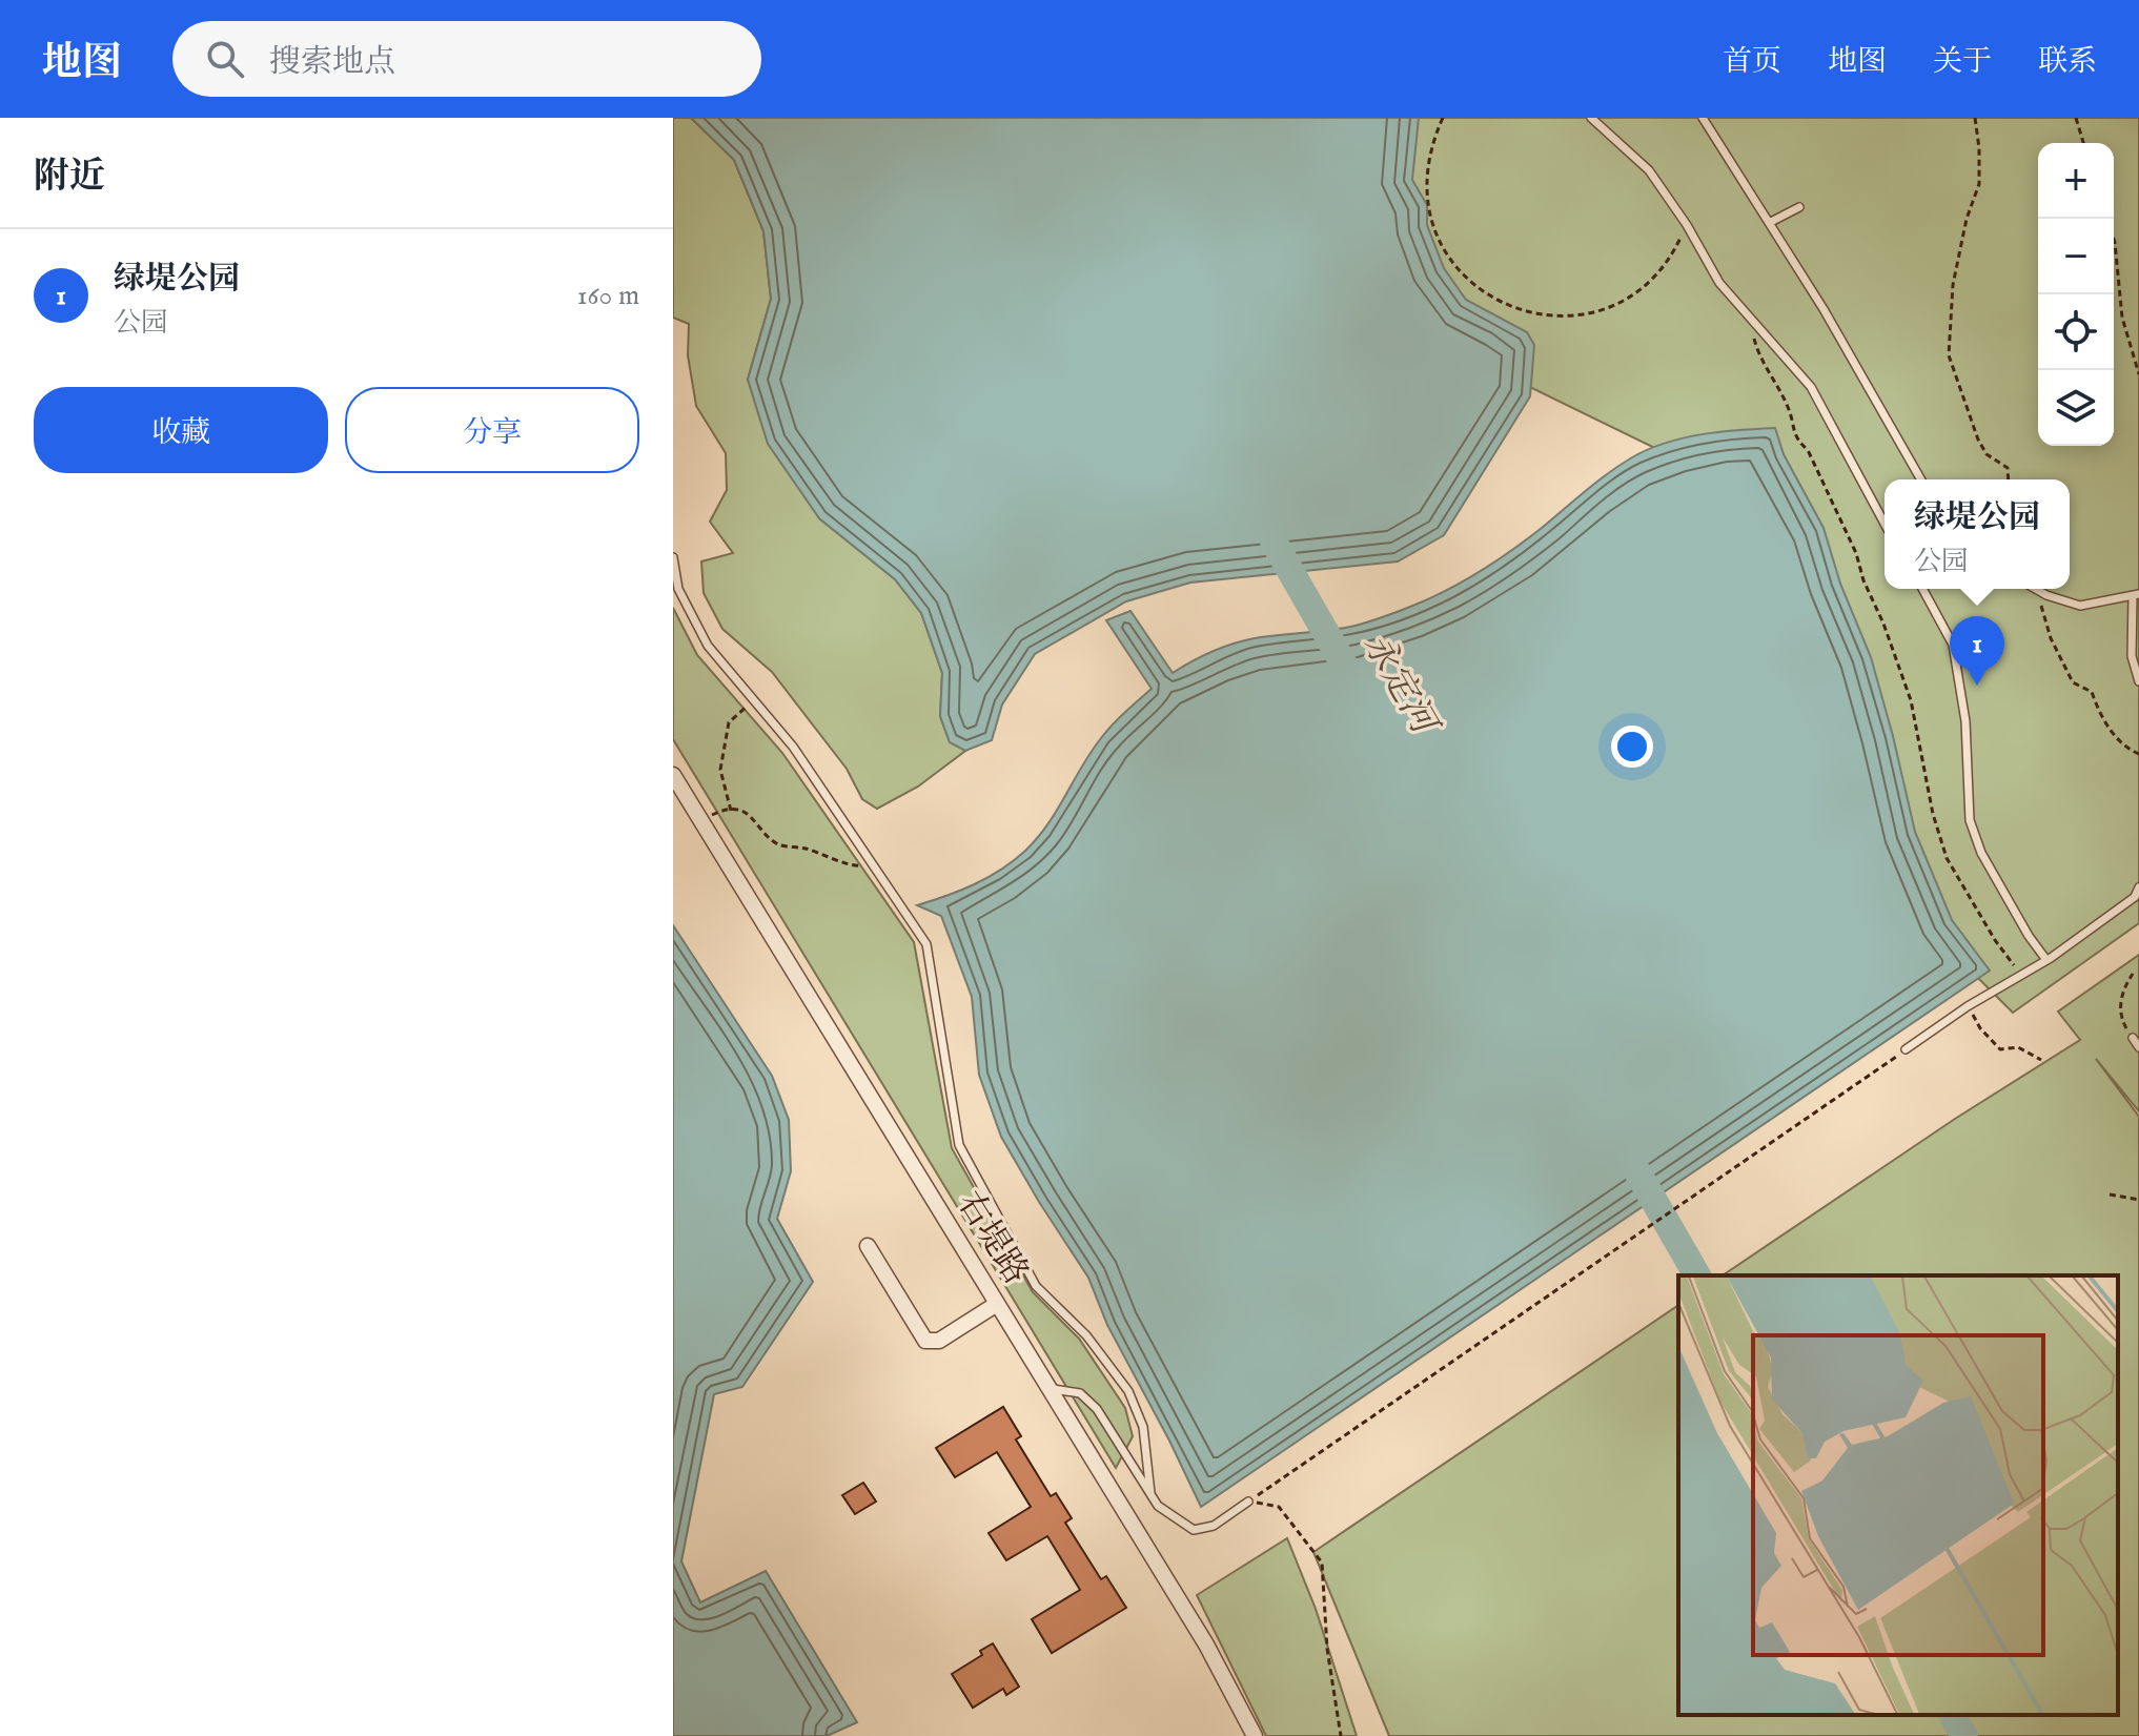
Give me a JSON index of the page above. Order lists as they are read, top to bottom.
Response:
{
  "streets": {
    "street": ["右堤路"]
  },
  "water": ["永定河"],
  "page": {
    "header": "地图",
    "search": "搜索地点",
    "nav": [
      "首页",
      "地图",
      "关于",
      "联系"
    ],
    "heading": "附近",
    "map_buttons": ["+", "−"],
    "list": [
      {
        "mark": "1",
        "name": "绿堤公园",
        "note": "公园",
        "value": "160 m"
      }
    ],
    "buttons": ["收藏", "分享"],
    "popup": ["绿堤公园", "公园"],
    "pins": "1"
  }
}
